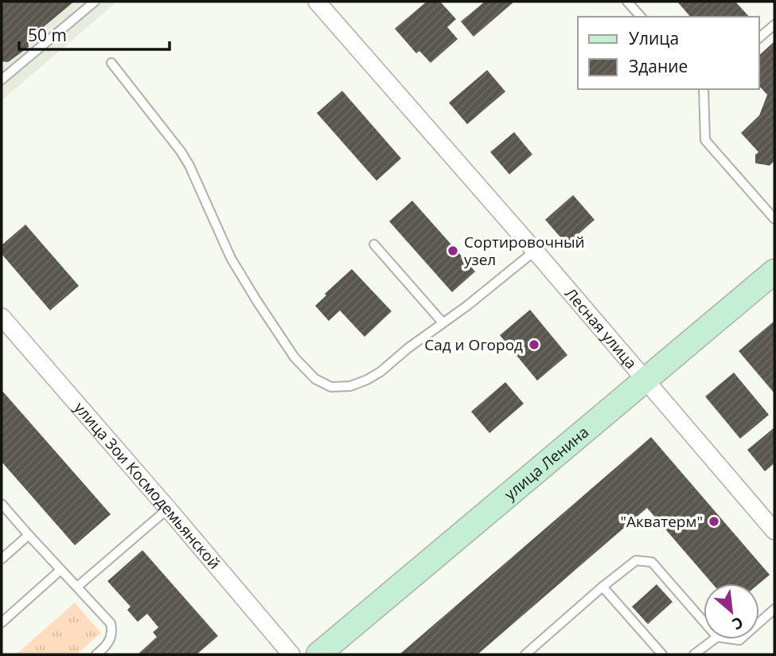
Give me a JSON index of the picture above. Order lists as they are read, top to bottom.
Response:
{
  "streets": {
    "main road": ["улица Ленина"],
    "street": ["Лесная улица", "улица Зои Космодемьянской"]
  },
  "crossings": [
    ["Лесная улица", "улица Ленина"]
  ],
  "places": ["Сортировочный узел", "Сад и Огород", "\"Акватерм\""],
  "legend": ["Улица", "Здание"],
  "scale_bar": "50 m",
  "north": "bottom right"
}
